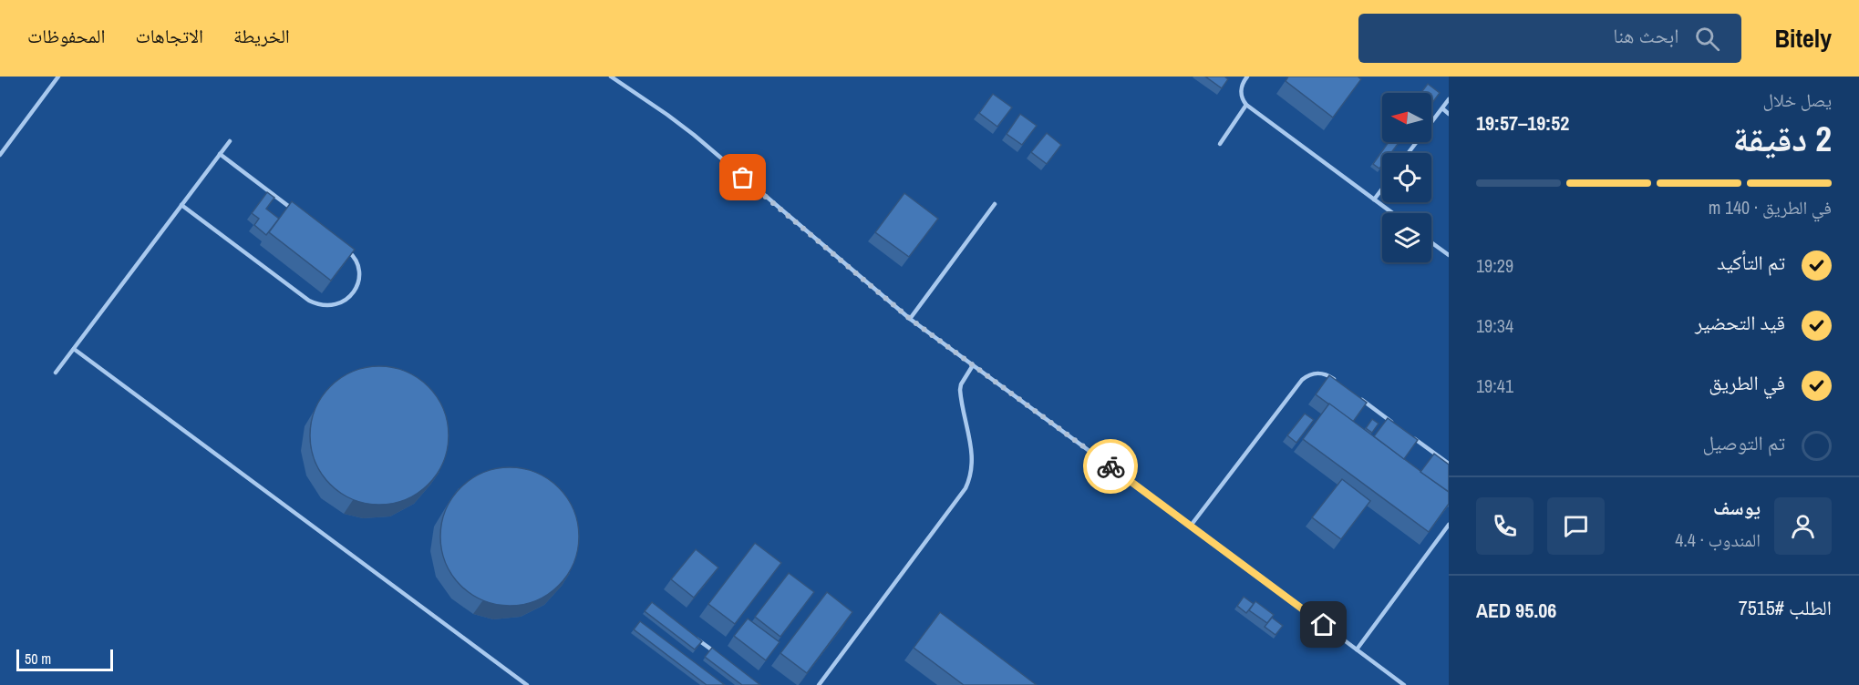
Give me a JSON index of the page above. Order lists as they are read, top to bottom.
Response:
{
  "scale_bar": "50 m",
  "north": "left",
  "page": {
    "header": "Bitely",
    "search": "ابحث هنا",
    "nav": ["الخريطة", "الاتجاهات", "المحفوظات"],
    "heading": ["2 دقيقة", "يصل خلال", "19:52–19:57"],
    "panel": [
      "يوسف",
      "المندوب · 4.4",
      "الطلب #7515",
      "AED 95.06"
    ],
    "bar": "في الطريق · 140 m",
    "list": [
      ["تم التأكيد", "19:29"],
      ["قيد التحضير", "19:34"],
      ["في الطريق", "19:41"],
      "تم التوصيل"
    ],
    "scale": "50 m"
  }
}
